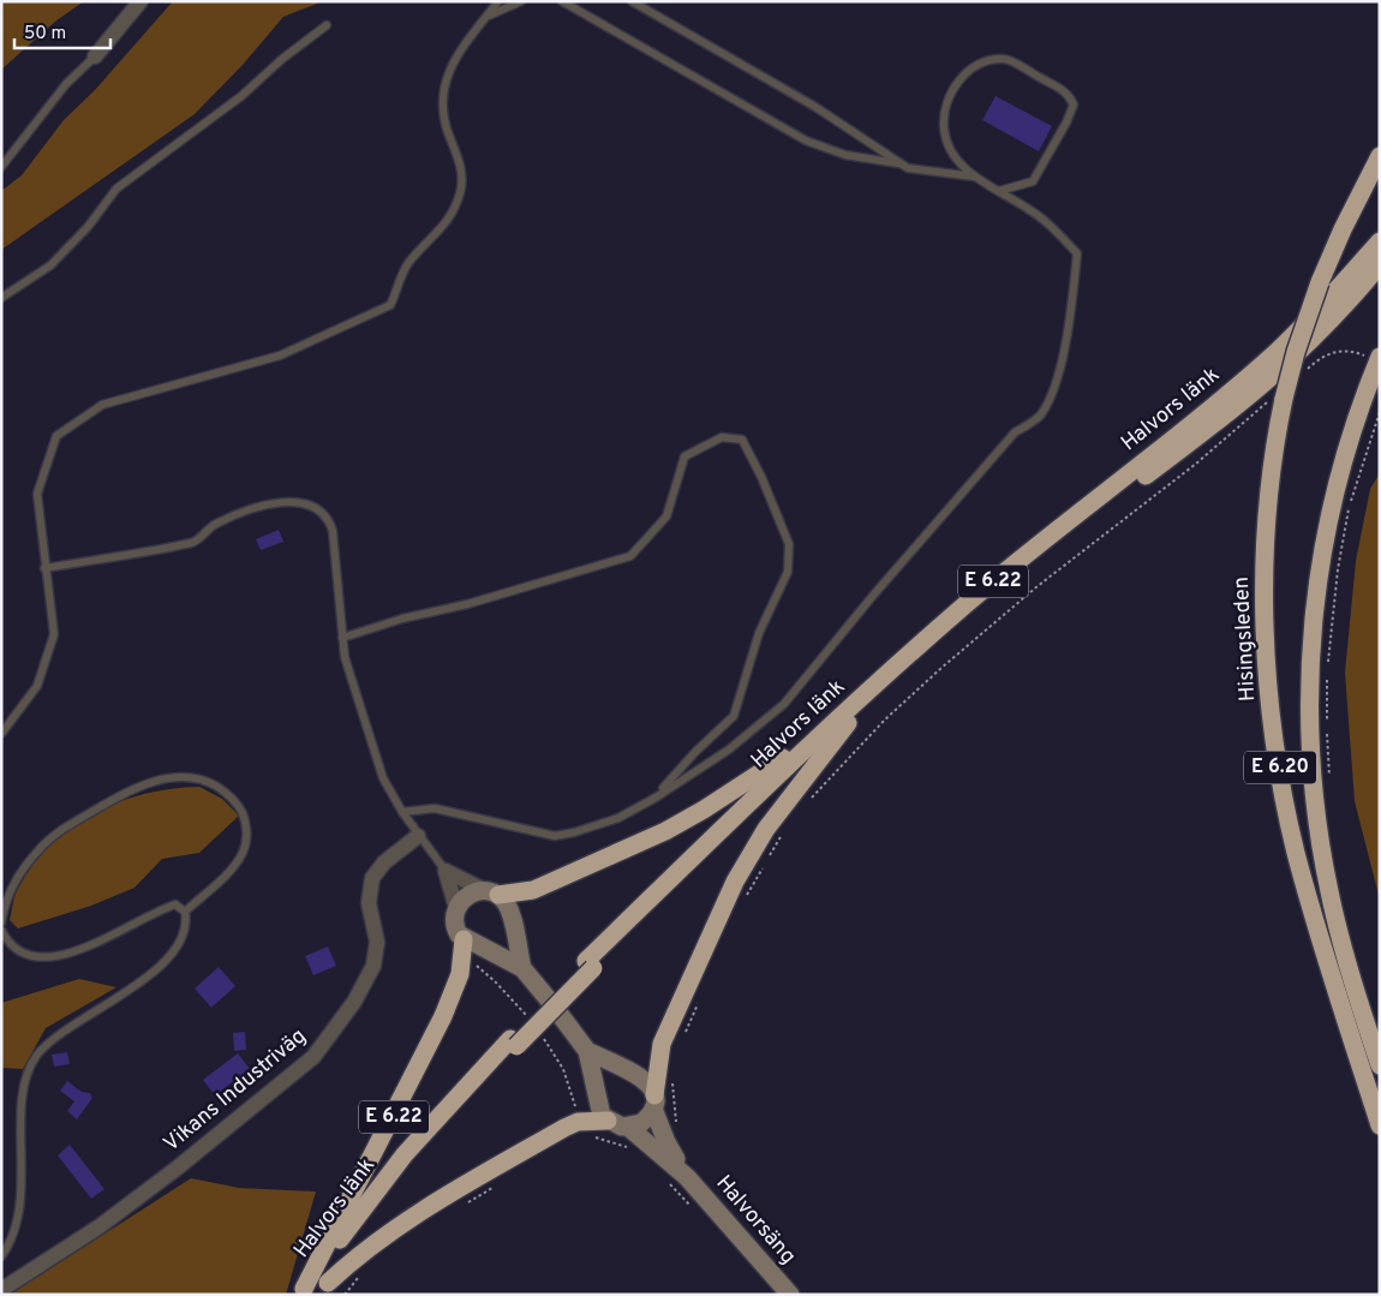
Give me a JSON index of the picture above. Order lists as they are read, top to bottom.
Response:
{
  "streets": {
    "highway": [
      "Halvors länk",
      "E 6.22",
      "Hisingsleden",
      "E 6.20"
    ],
    "street": ["Vikans Industriväg", "Halvorsäng"]
  },
  "crossings": [
    ["Halvors länk", "E 6.22"],
    ["E 6.22", "Halvorsäng"]
  ],
  "scale_bar": "50 m"
}
